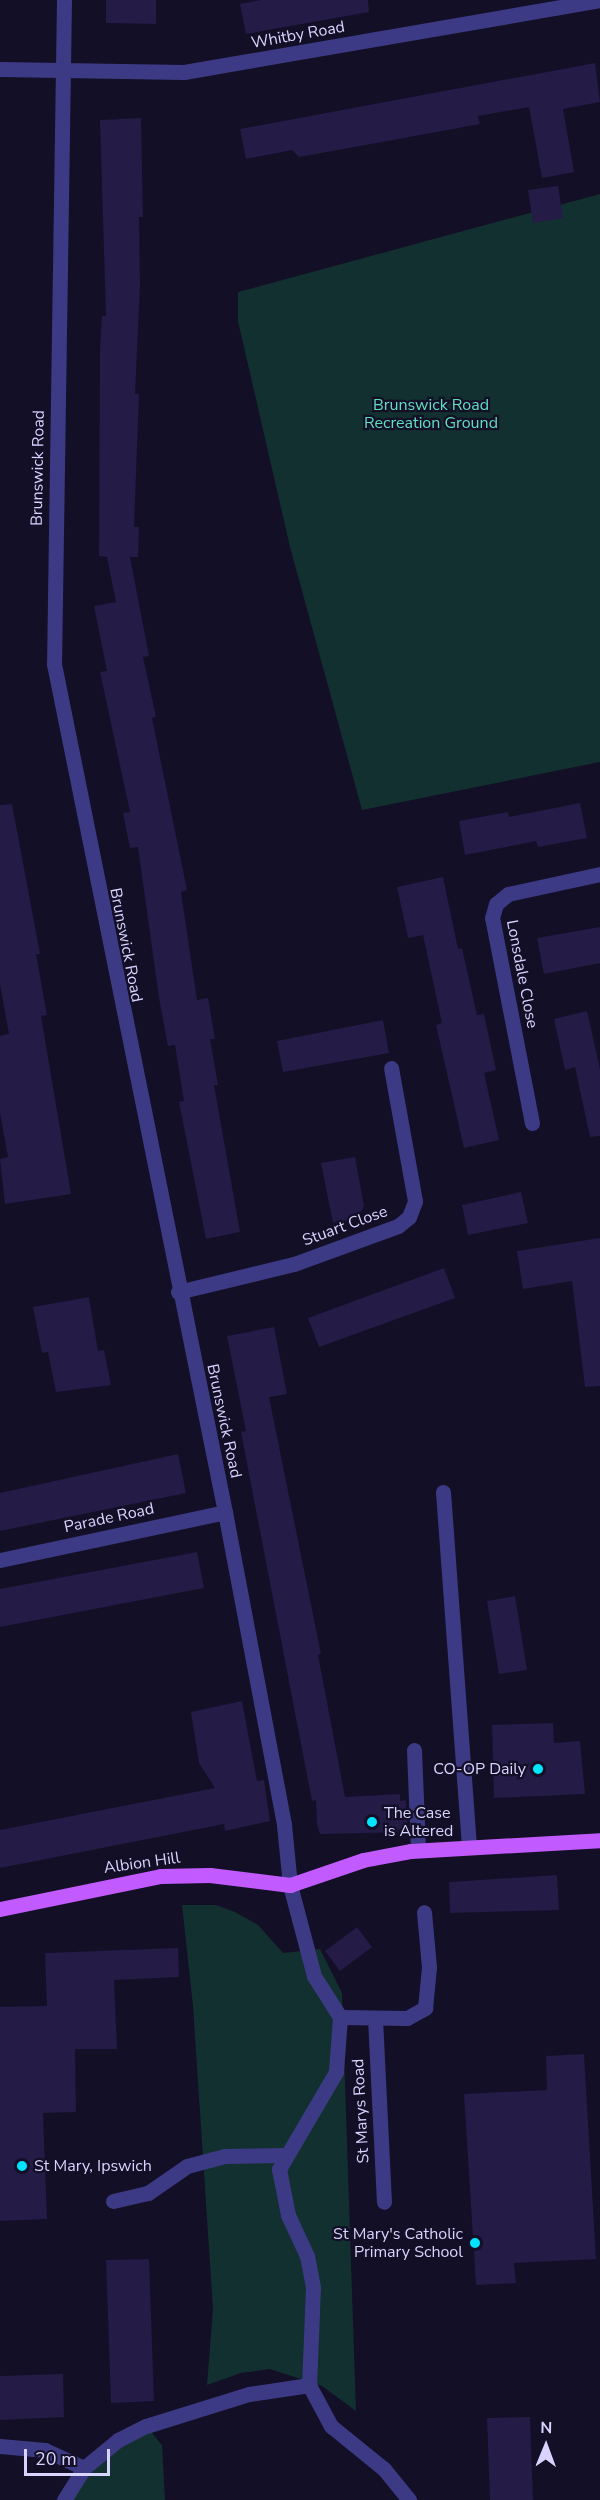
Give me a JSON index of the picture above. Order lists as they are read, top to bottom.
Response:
{
  "streets": {
    "main road": ["Albion Hill"],
    "street": [
      "Whitby Road",
      "Brunswick Road",
      "Lonsdale Close",
      "Stuart Close",
      "Parade Road",
      "St Marys Road"
    ]
  },
  "crossings": [
    ["Whitby Road", "Brunswick Road"],
    ["Brunswick Road", "Stuart Close"],
    ["Brunswick Road", "Parade Road"],
    ["Brunswick Road", "Albion Hill"]
  ],
  "parks": ["Brunswick Road Recreation Ground"],
  "places": [
    "CO-OP Daily",
    "The Case is Altered",
    "St Mary, Ipswich",
    "St Mary's Catholic Primary School"
  ],
  "scale_bar": "20 m",
  "north": "top"
}
